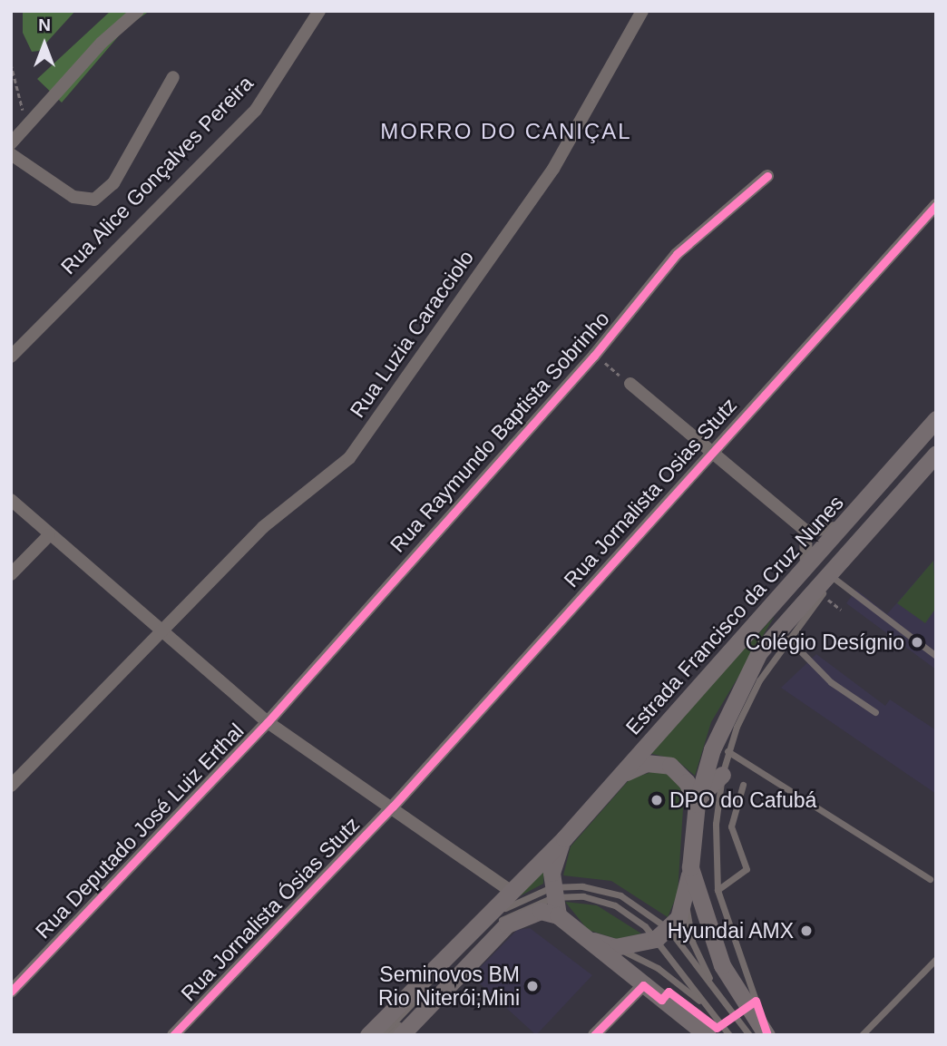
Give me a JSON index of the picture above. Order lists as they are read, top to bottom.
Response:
{
  "streets": {
    "main road": ["Estrada Francisco da Cruz Nunes"],
    "street": [
      "Rua Alice Gonçalves Pereira",
      "Rua Luzia Caracciolo",
      "Rua Raymundo Baptista Sobrinho",
      "Rua Jornalista Osias Stutz",
      "Rua Deputado José Luiz Erthal",
      "Rua Jornalista Ósias Stutz"
    ]
  },
  "crossings": [
    ["Rua Raymundo Baptista Sobrinho", "Rua Deputado José Luiz Erthal"],
    ["Rua Jornalista Osias Stutz", "Rua Jornalista Ósias Stutz"]
  ],
  "districts": ["MORRO DO CANIÇAL"],
  "places": [
    "Colégio Desígnio",
    "DPO do Cafubá",
    "Hyundai AMX",
    "Seminovos BM Rio Niterói;Mini"
  ],
  "north": "top"
}
